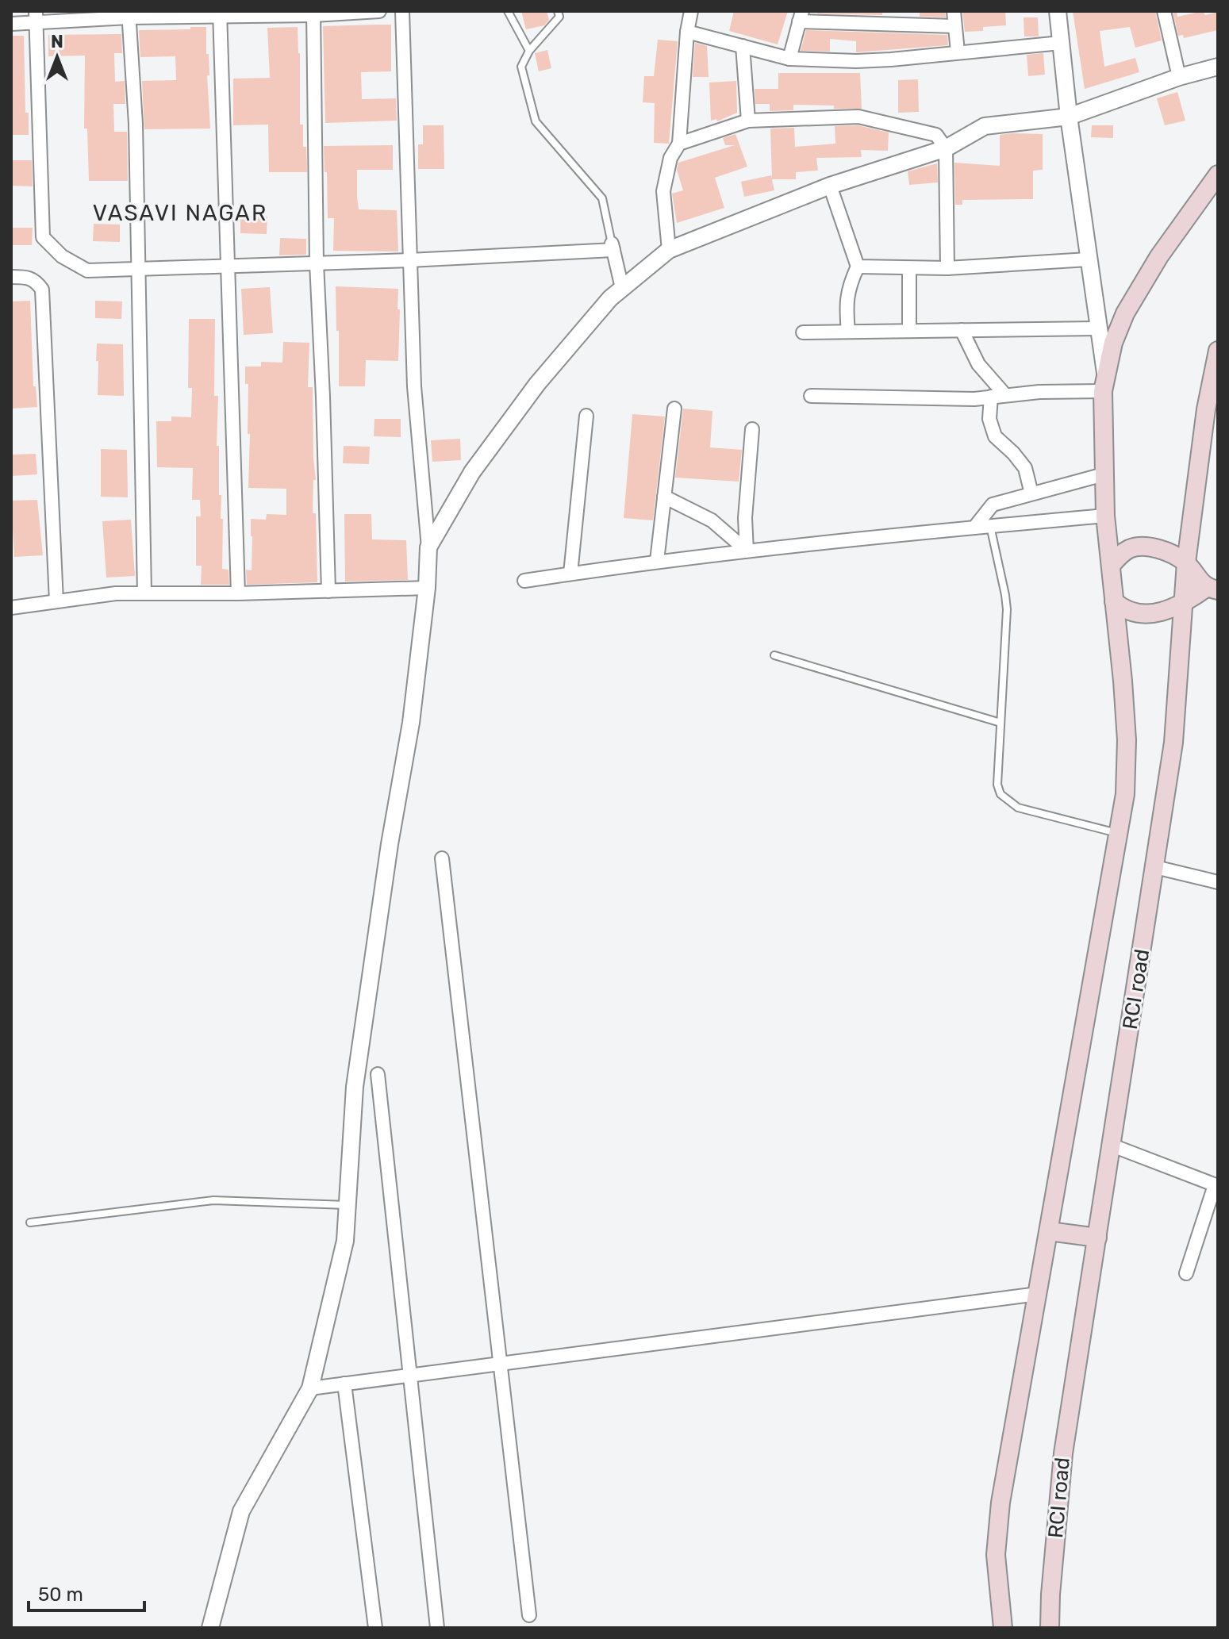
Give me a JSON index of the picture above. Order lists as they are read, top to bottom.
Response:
{
  "streets": {
    "main road": ["RCI road"]
  },
  "districts": ["VASAVI NAGAR"],
  "scale_bar": "50 m",
  "north": "top"
}
